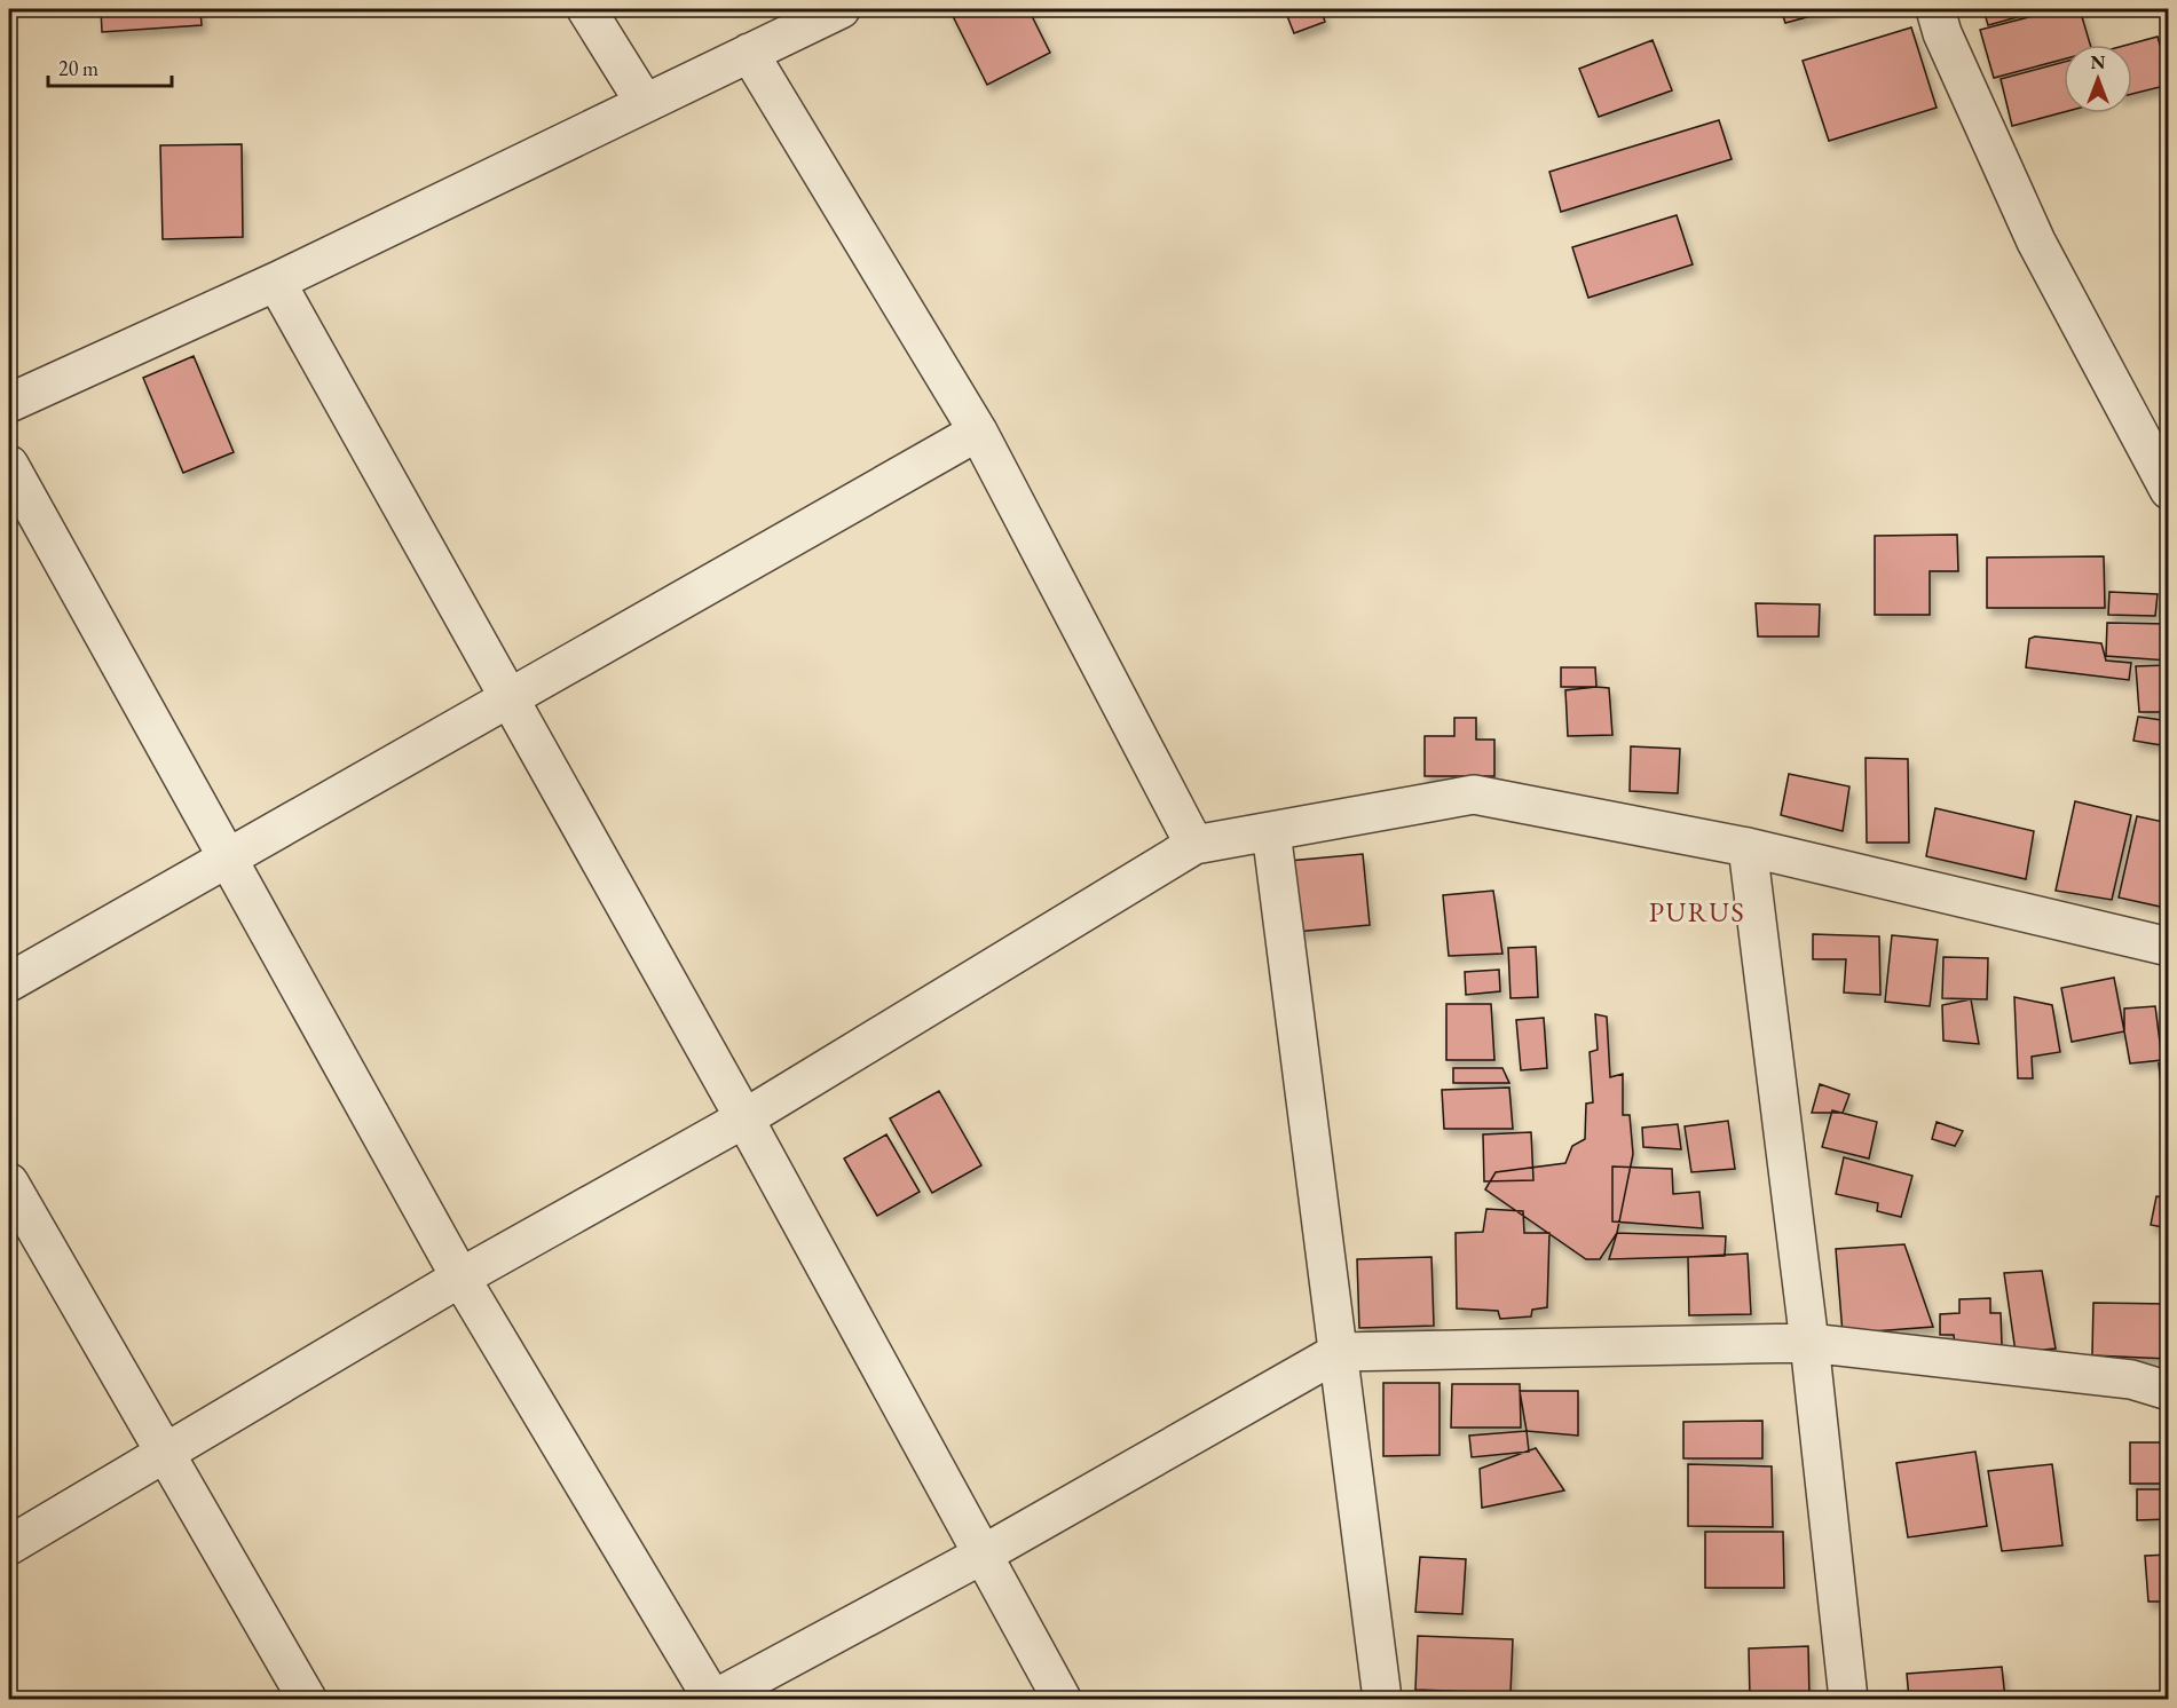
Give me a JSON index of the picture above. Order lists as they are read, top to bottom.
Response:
{
  "districts": ["PURUS"],
  "scale_bar": "20 m",
  "north": "top"
}
